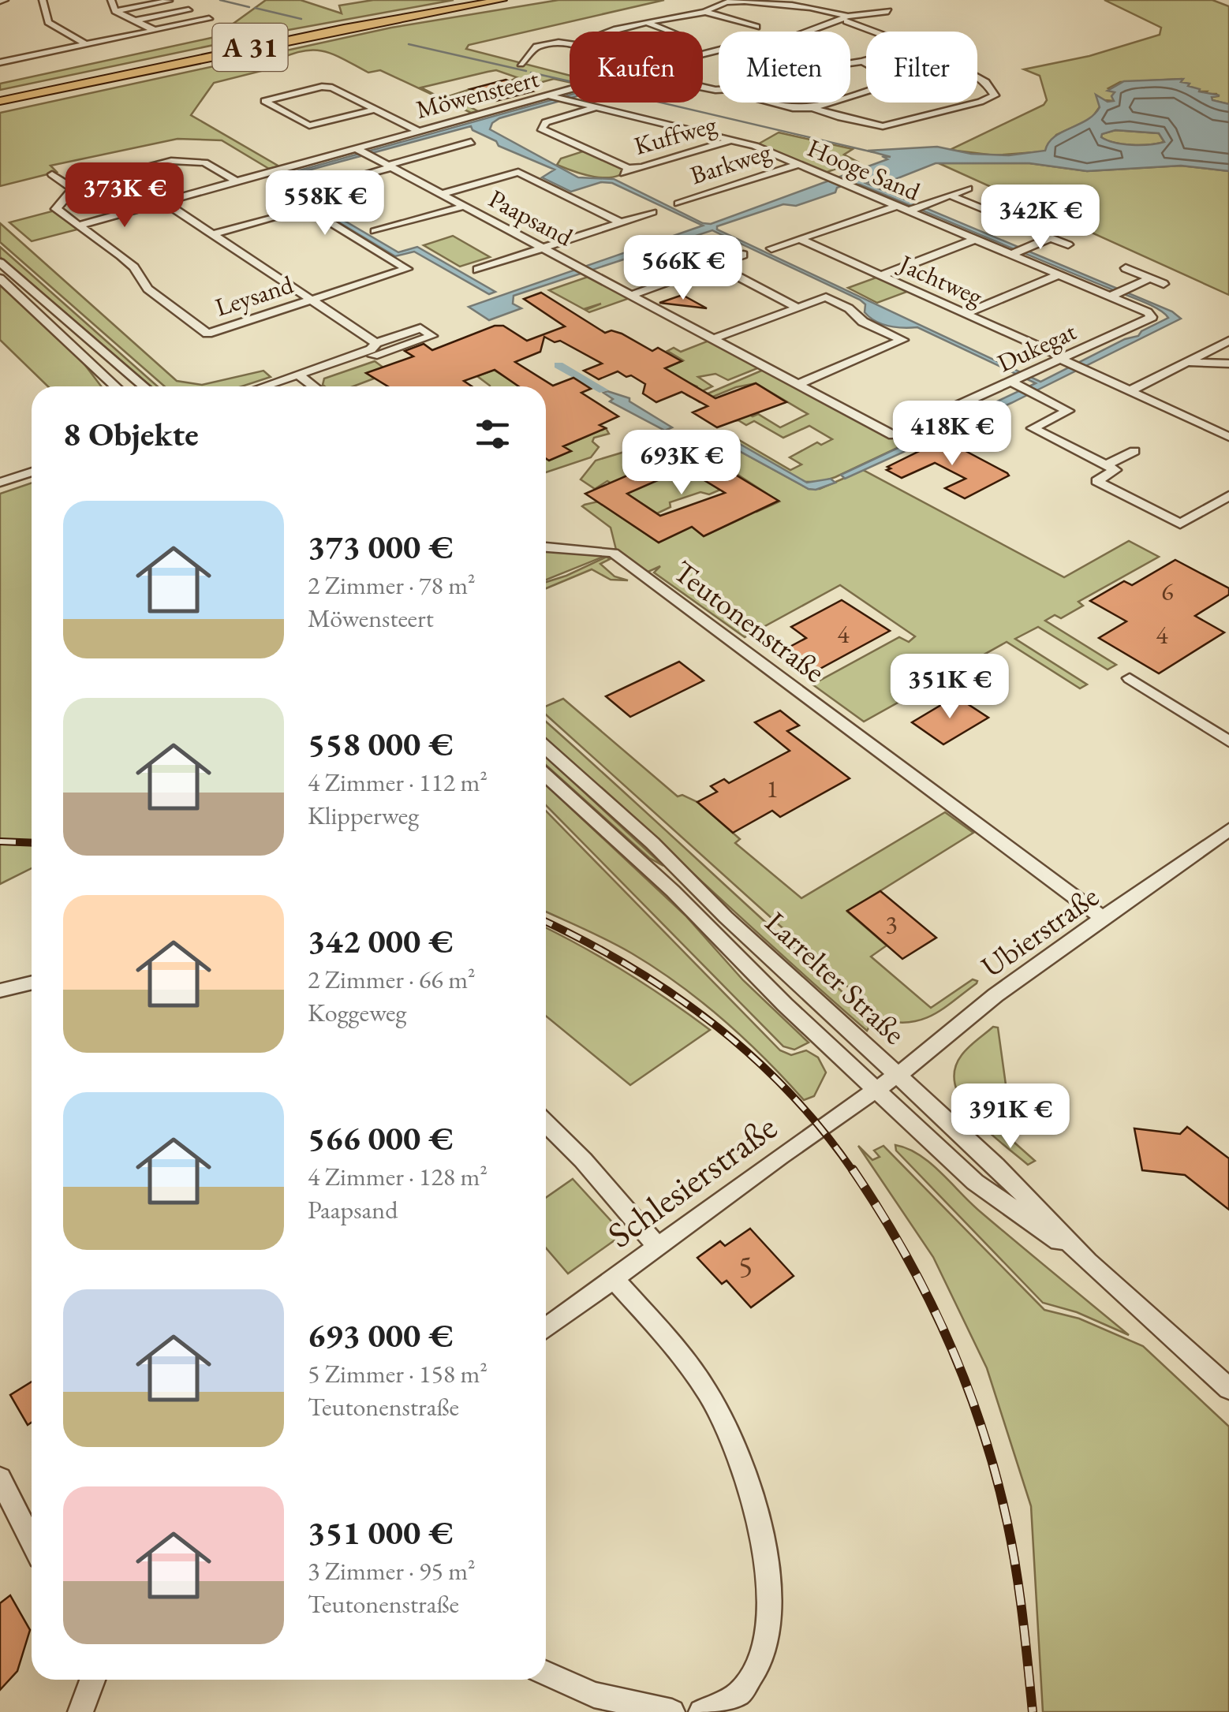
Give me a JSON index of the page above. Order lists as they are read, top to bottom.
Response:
{
  "streets": {
    "highway": ["A 31"],
    "street": [
      "Möwensteert",
      "Kuffweg",
      "Barkweg",
      "Hooge Sand",
      "Paapsand",
      "Jachtweg",
      "Leysand",
      "Dukegat",
      "Teutonenstraße",
      "Ubierstraße",
      "Larrelter Straße",
      "Schlesierstraße"
    ]
  },
  "crossings": [
    ["Möwensteert", "Hooge Sand"],
    ["Möwensteert", "Paapsand"],
    ["Möwensteert", "Leysand"],
    ["Kuffweg", "Hooge Sand"],
    ["Barkweg", "Hooge Sand"],
    ["Hooge Sand", "Dukegat"],
    ["Paapsand", "Dukegat"],
    ["Jachtweg", "Dukegat"],
    ["Teutonenstraße", "Ubierstraße"],
    ["Ubierstraße", "Larrelter Straße"],
    ["Ubierstraße", "Schlesierstraße"],
    ["Larrelter Straße", "Schlesierstraße"]
  ],
  "house_numbers": [
    "6",
    "4",
    "4",
    "1",
    "3",
    "5"
  ],
  "page": {
    "chip": ["Kaufen", "Mieten", "Filter"],
    "price": [
      "373K €",
      "558K €",
      "342K €",
      "566K €",
      "418K €",
      "693K €",
      "351K €",
      "391K €"
    ],
    "heading": "8 Objekte",
    "list": [
      {
        "name": "373 000 €",
        "note": "2 Zimmer · 78 m² · Möwensteert"
      },
      {
        "name": "558 000 €",
        "note": "4 Zimmer · 112 m² · Klipperweg"
      },
      {
        "name": "342 000 €",
        "note": "2 Zimmer · 66 m² · Koggeweg"
      },
      {
        "name": "566 000 €",
        "note": "4 Zimmer · 128 m² · Paapsand"
      },
      {
        "name": "693 000 €",
        "note": "5 Zimmer · 158 m² · Teutonenstraße"
      },
      {
        "name": "351 000 €",
        "note": "3 Zimmer · 95 m² · Teutonenstraße"
      }
    ]
  }
}
